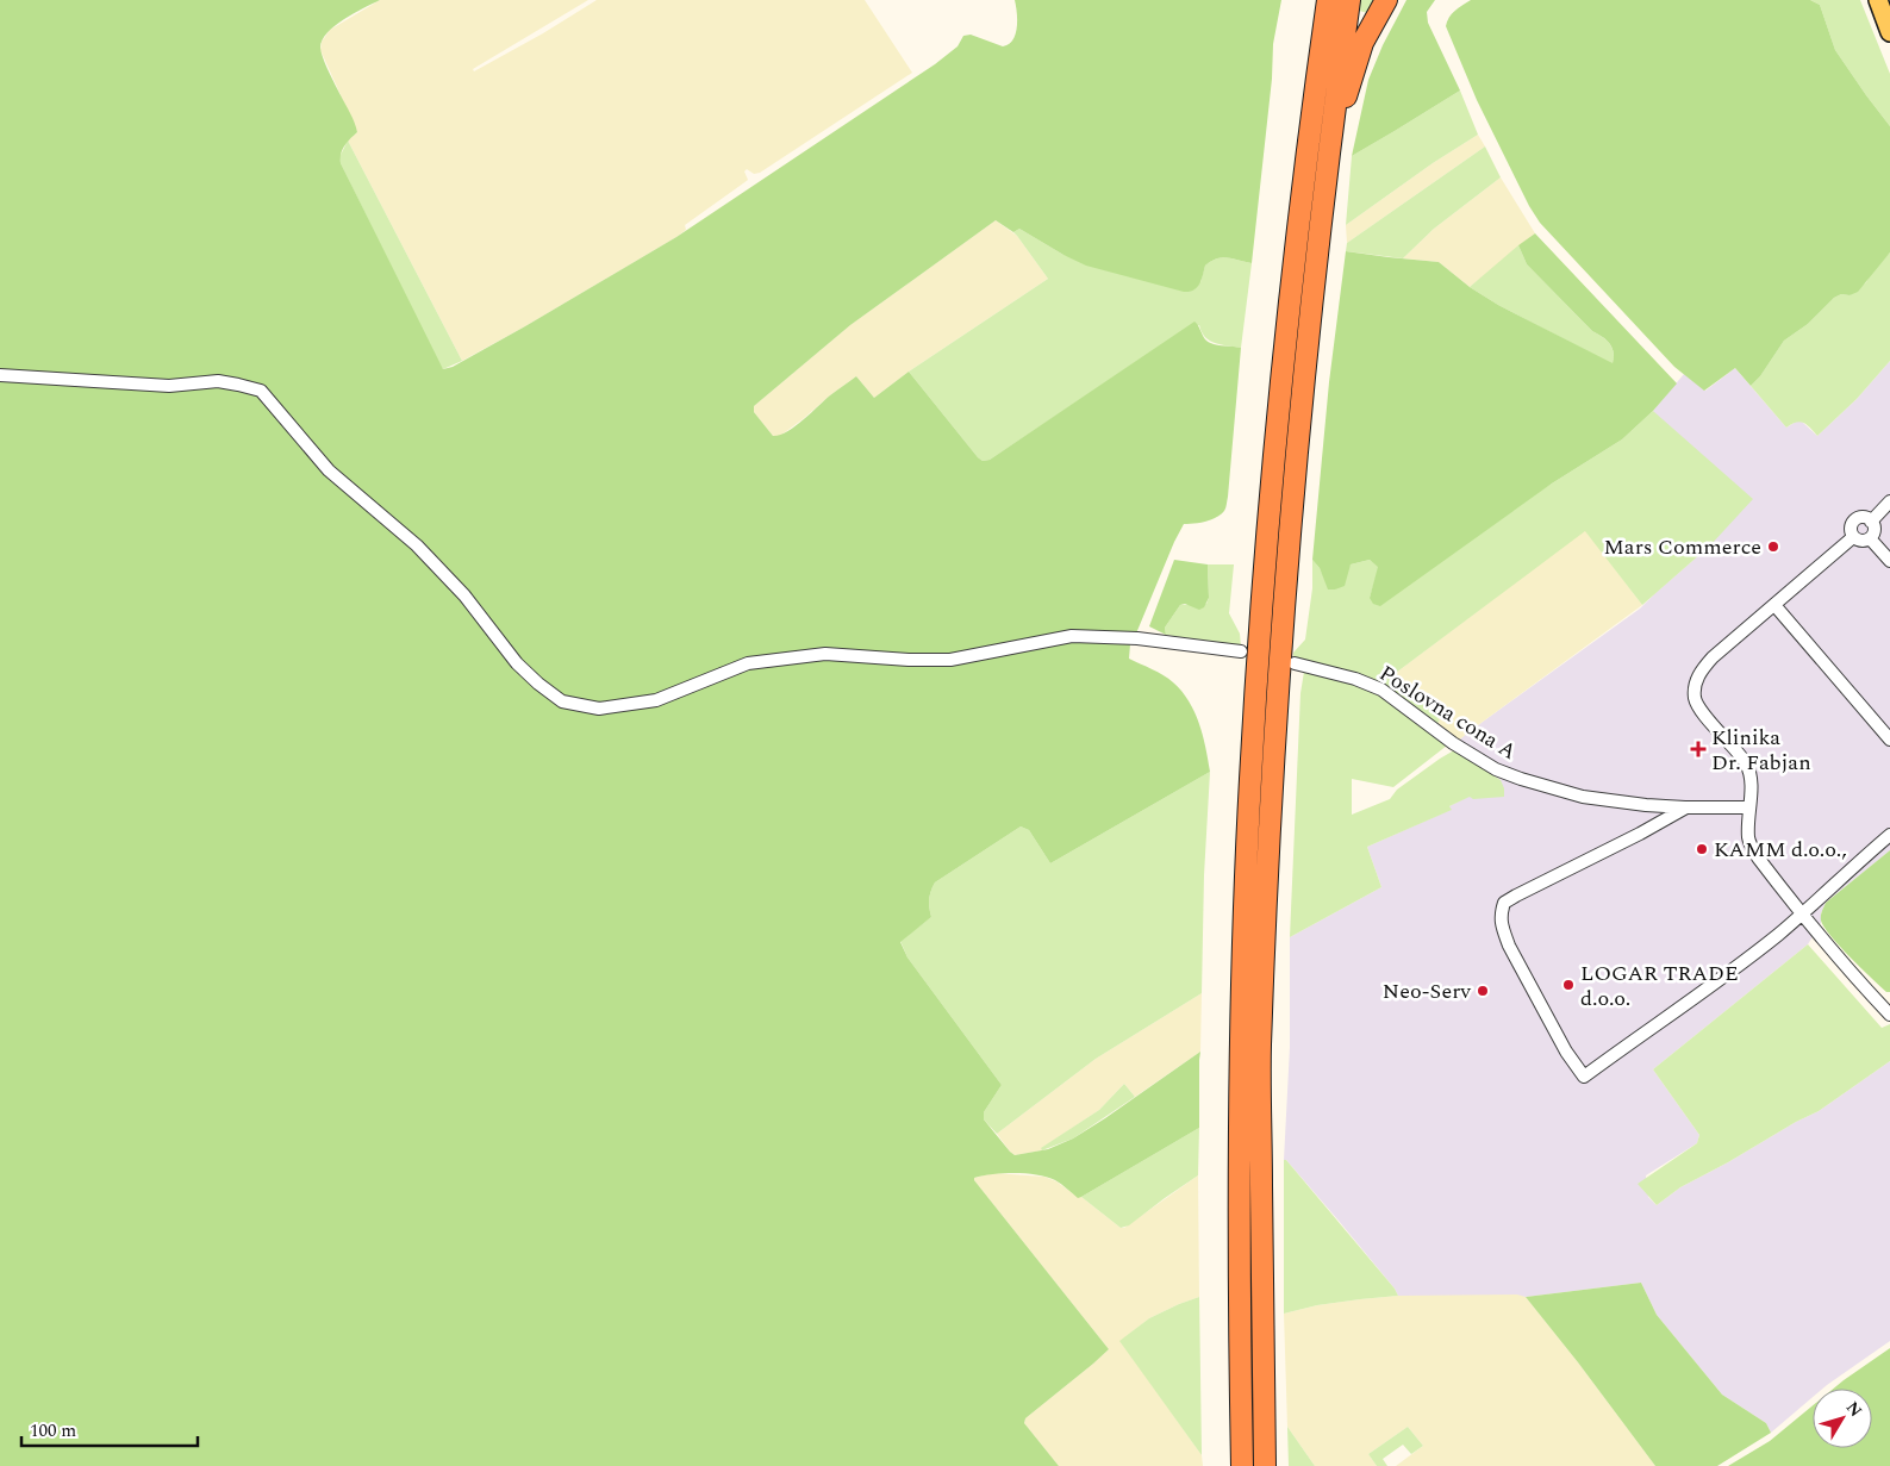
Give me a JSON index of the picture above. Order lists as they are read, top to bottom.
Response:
{
  "streets": {
    "street": ["Poslovna cona A"]
  },
  "places": {
    "other": [
      "Mars Commerce",
      "KAMM d.o.o.,",
      "LOGAR TRADE d.o.o.",
      "Neo-Serv"
    ],
    "health": ["Klinika Dr. Fabjan"]
  },
  "scale_bar": "100 m",
  "north": "top right"
}
